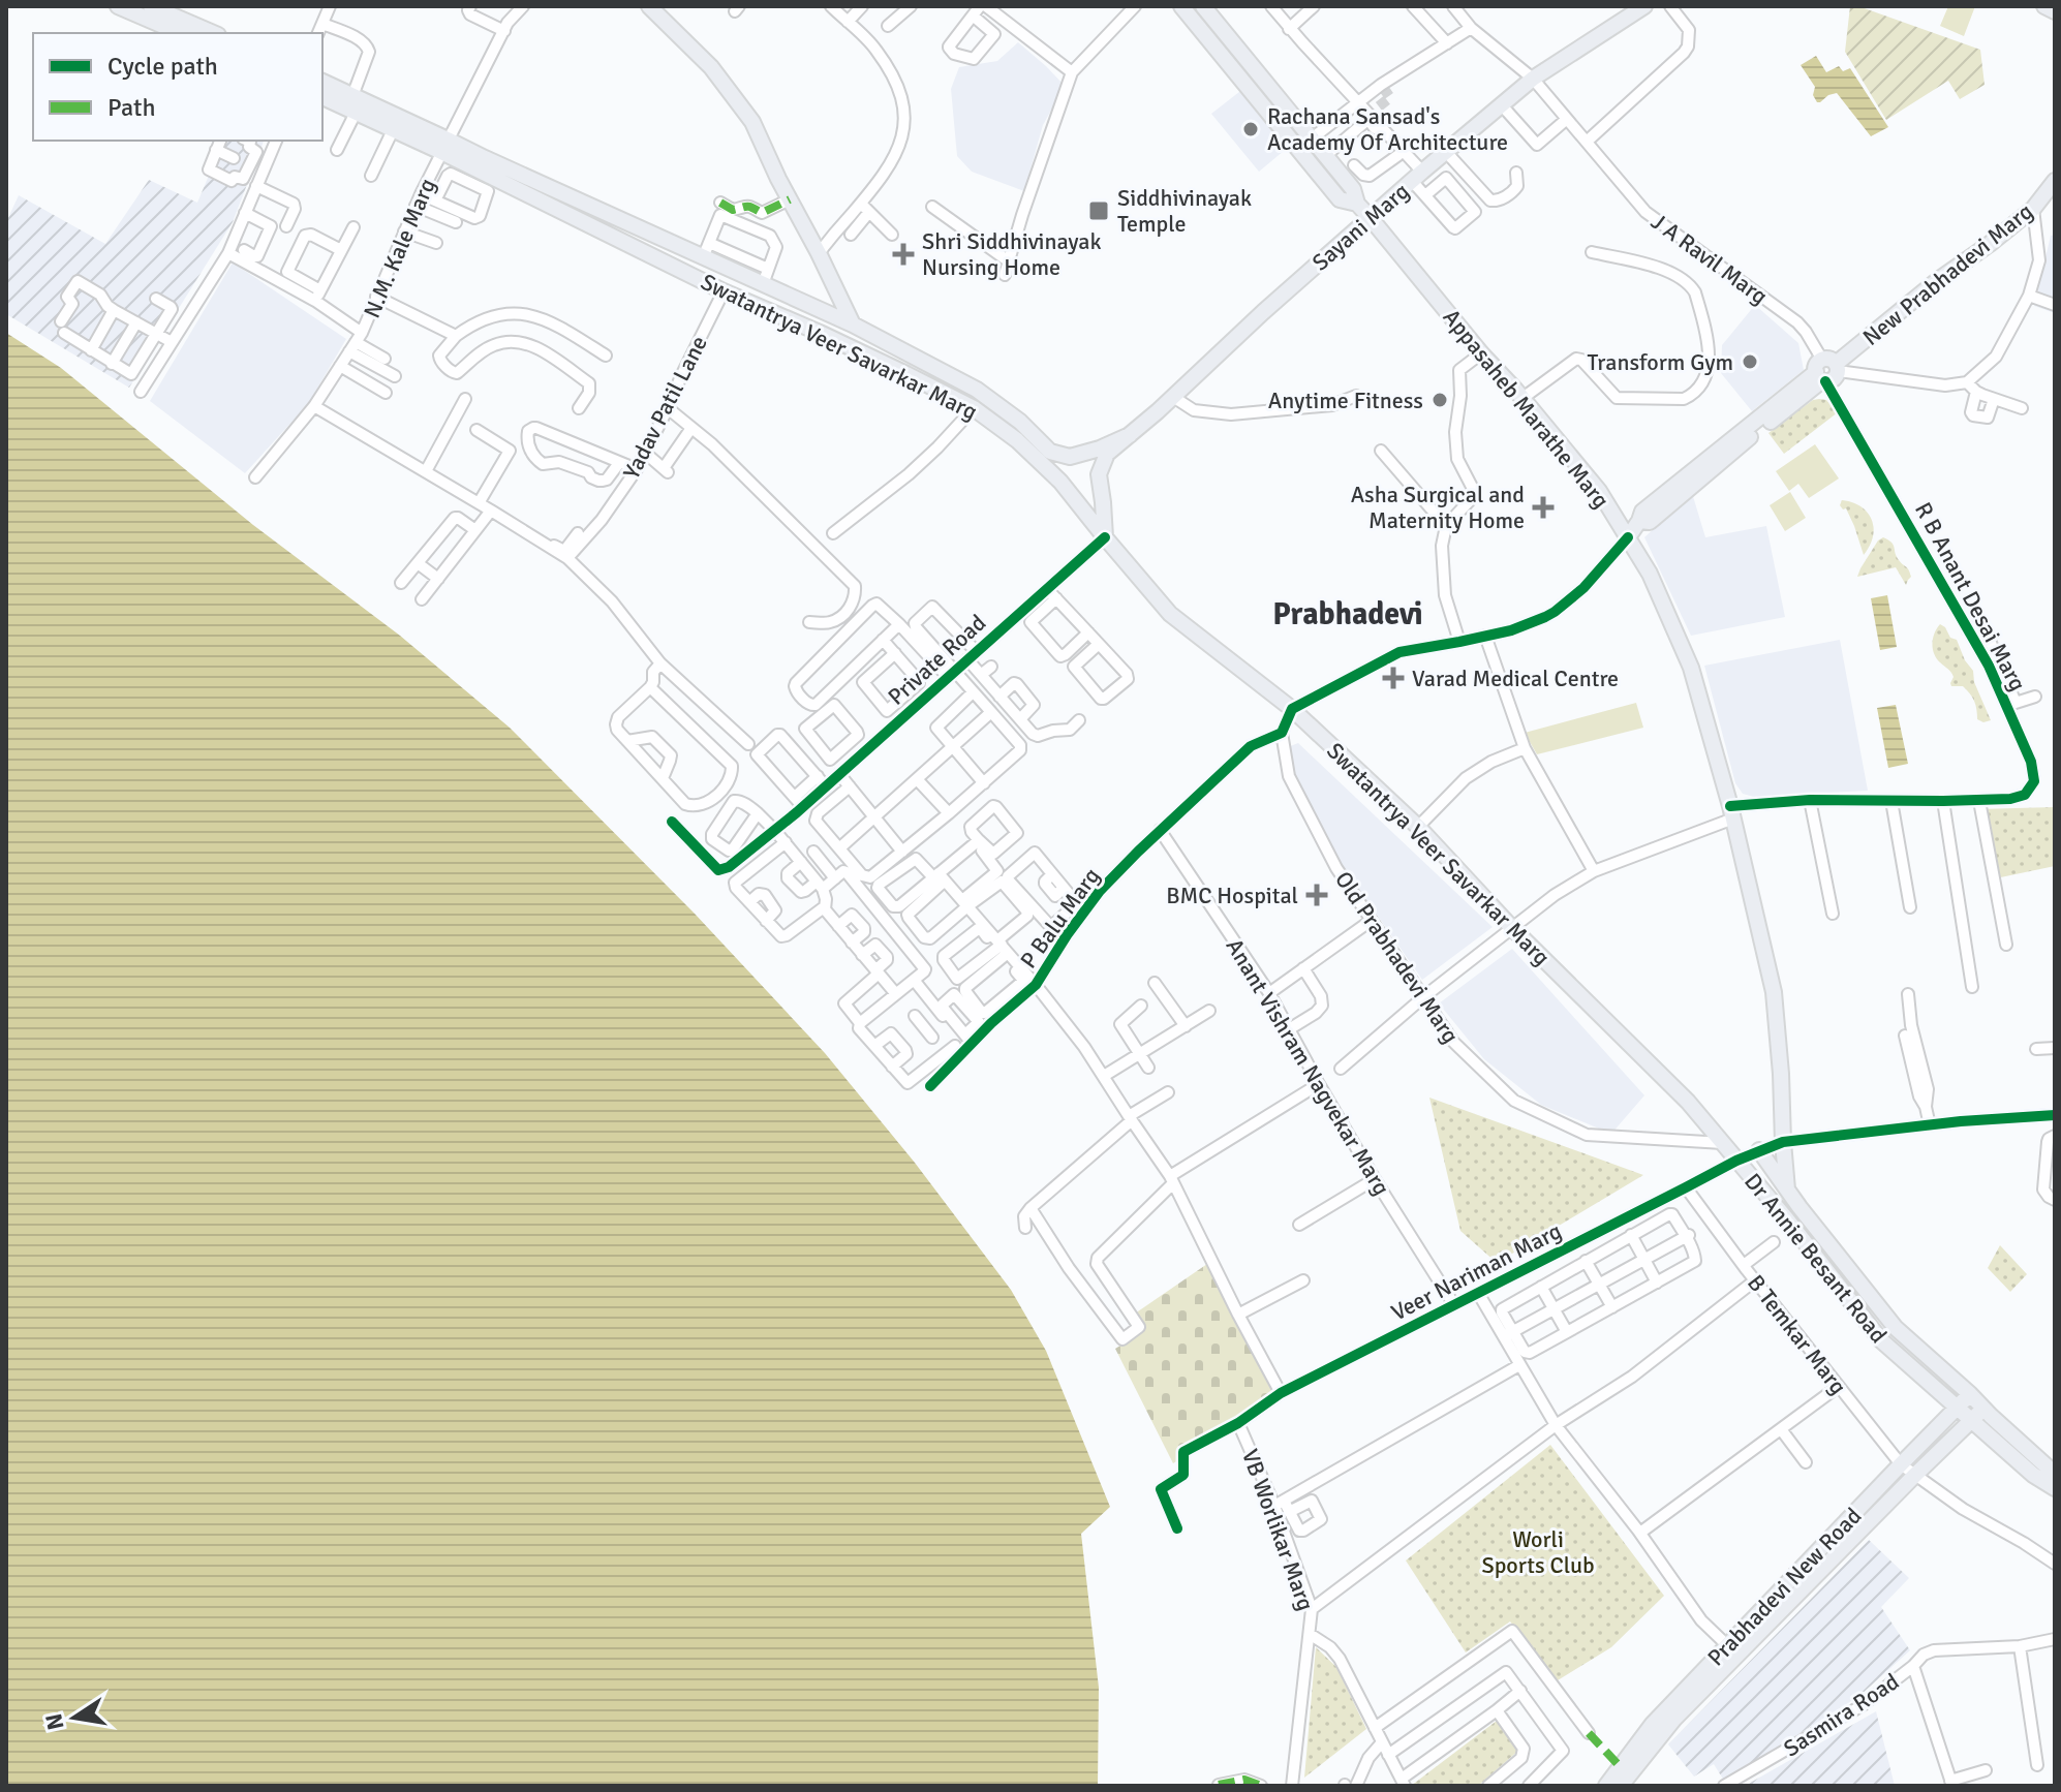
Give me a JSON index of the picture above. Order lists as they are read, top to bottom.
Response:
{
  "streets": {
    "main road": [
      "Sayani Marg",
      "New Prabhadevi Marg",
      "Swatantrya Veer Savarkar Marg",
      "Appasaheb Marathe Marg",
      "Dr Annie Besant Road",
      "Prabhadevi New Road"
    ],
    "street": [
      "N.M. Kale Marg",
      "J A Ravil Marg",
      "Yadav Patil Lane",
      "R B Anant Desai Marg",
      "Private Road",
      "P Balu Marg",
      "Old Prabhadevi Marg",
      "Anant Vishram Nagvekar Marg",
      "Veer Nariman Marg",
      "B Temkar Marg",
      "VB Worlikar Marg",
      "Sasmira Road"
    ]
  },
  "crossings": [
    ["Sayani Marg", "J A Ravil Marg"],
    ["Sayani Marg", "Swatantrya Veer Savarkar Marg"],
    ["Sayani Marg", "Appasaheb Marathe Marg"],
    ["N.M. Kale Marg", "Swatantrya Veer Savarkar Marg"],
    ["J A Ravil Marg", "New Prabhadevi Marg"],
    ["J A Ravil Marg", "R B Anant Desai Marg"],
    ["New Prabhadevi Marg", "Swatantrya Veer Savarkar Marg"],
    ["New Prabhadevi Marg", "Appasaheb Marathe Marg"],
    ["New Prabhadevi Marg", "R B Anant Desai Marg"],
    ["Swatantrya Veer Savarkar Marg", "Yadav Patil Lane"],
    ["Swatantrya Veer Savarkar Marg", "R B Anant Desai Marg"],
    ["Swatantrya Veer Savarkar Marg", "Private Road"],
    ["Swatantrya Veer Savarkar Marg", "Old Prabhadevi Marg"],
    ["Swatantrya Veer Savarkar Marg", "Dr Annie Besant Road"],
    ["Swatantrya Veer Savarkar Marg", "Veer Nariman Marg"],
    ["Appasaheb Marathe Marg", "R B Anant Desai Marg"],
    ["Appasaheb Marathe Marg", "Dr Annie Besant Road"],
    ["Appasaheb Marathe Marg", "Veer Nariman Marg"],
    ["R B Anant Desai Marg", "Old Prabhadevi Marg"],
    ["P Balu Marg", "Old Prabhadevi Marg"],
    ["P Balu Marg", "Anant Vishram Nagvekar Marg"],
    ["Anant Vishram Nagvekar Marg", "Veer Nariman Marg"],
    ["Dr Annie Besant Road", "Veer Nariman Marg"],
    ["Dr Annie Besant Road", "Prabhadevi New Road"],
    ["Veer Nariman Marg", "B Temkar Marg"],
    ["Veer Nariman Marg", "VB Worlikar Marg"],
    ["B Temkar Marg", "Prabhadevi New Road"]
  ],
  "districts": ["Prabhadevi"],
  "parks": ["Worli Sports Club"],
  "places": {
    "other": ["Rachana Sansad's Academy Of Architecture", "Transform Gym", "Anytime Fitness"],
    "transit": ["Siddhivinayak Temple"],
    "health": [
      "Shri Siddhivinayak Nursing Home",
      "Asha Surgical and Maternity Home",
      "Varad Medical Centre",
      "BMC Hospital"
    ]
  },
  "legend": ["Cycle path", "Path"],
  "north": "left"
}
